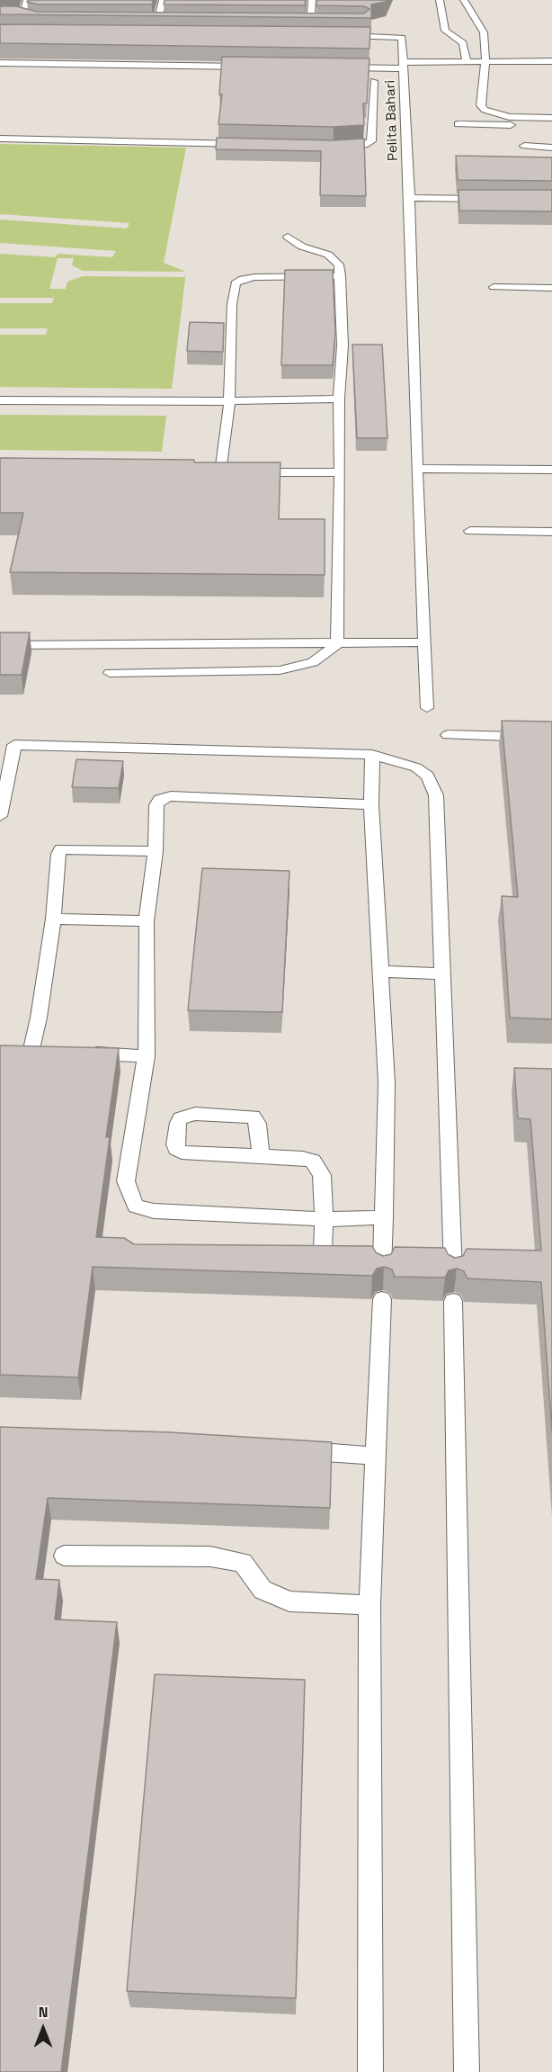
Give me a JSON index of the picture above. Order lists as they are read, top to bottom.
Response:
{
  "streets": {
    "lane": ["Pelita Bahari"]
  },
  "north": "top"
}
